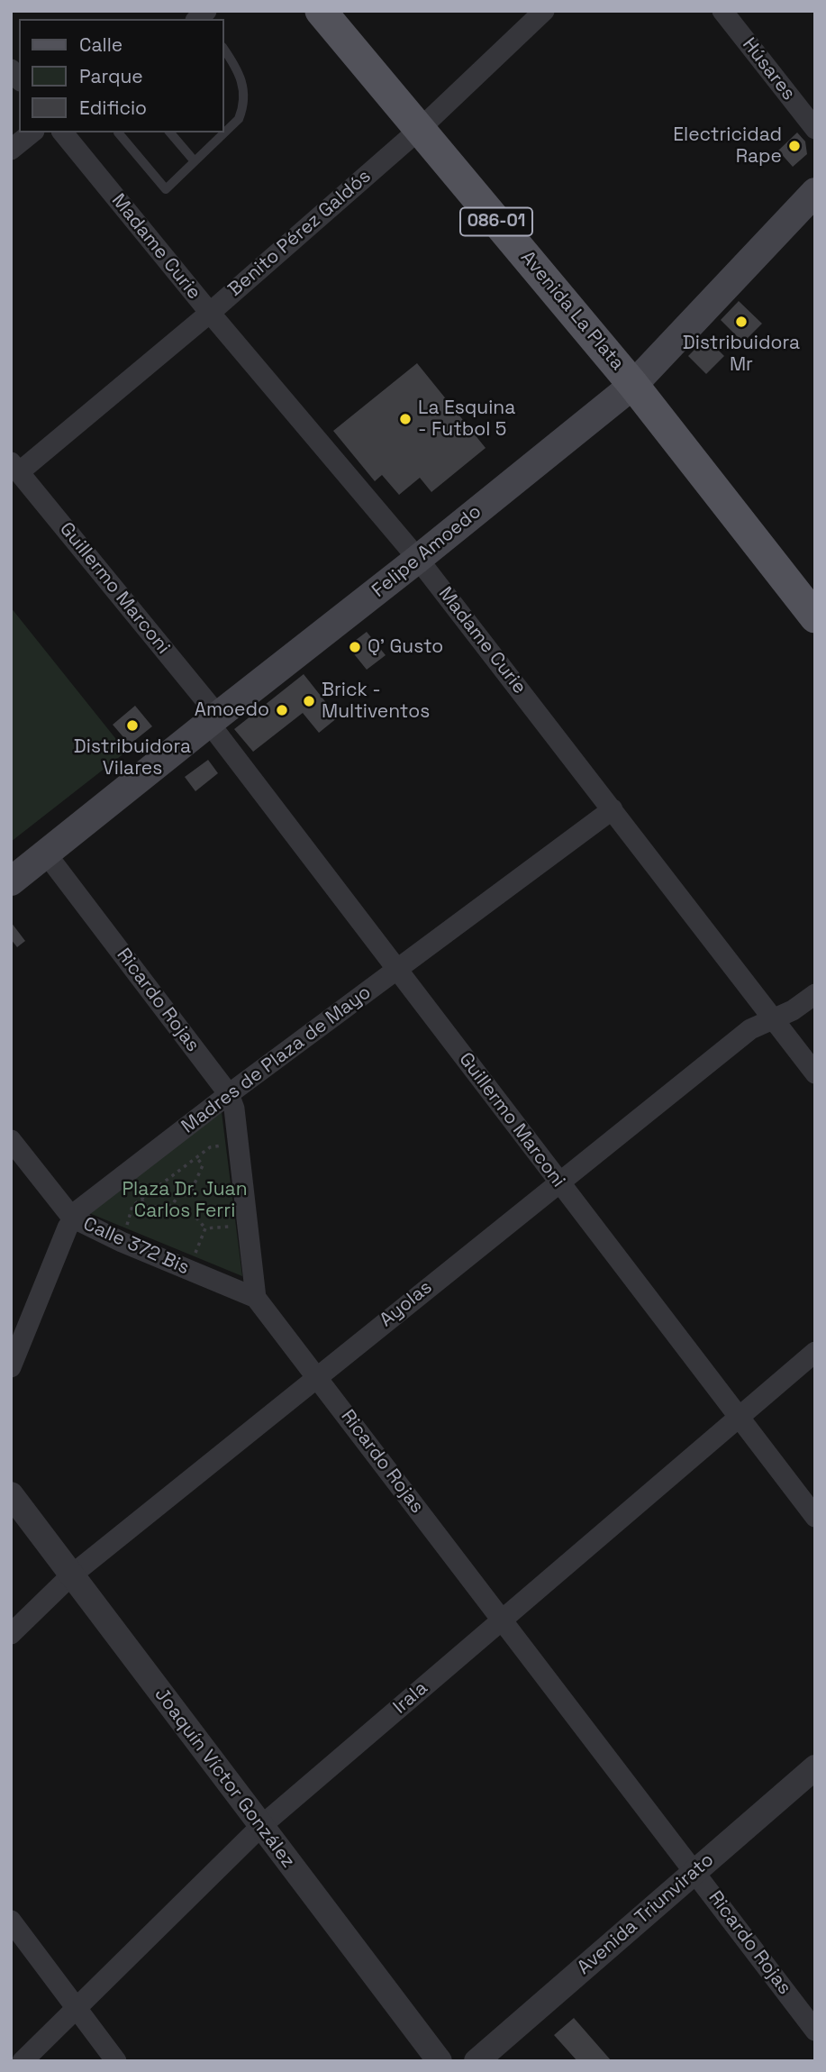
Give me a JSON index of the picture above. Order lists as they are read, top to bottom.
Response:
{
  "streets": {
    "main road": ["086-01", "Avenida La Plata", "Felipe Amoedo"],
    "street": [
      "Húsares",
      "Benito Pérez Galdós",
      "Madame Curie",
      "Guillermo Marconi",
      "Ricardo Rojas",
      "Madres de Plaza de Mayo",
      "Calle 372 Bis",
      "Ayolas",
      "Irala",
      "Joaquín Víctor González",
      "Avenida Triunvirato"
    ]
  },
  "crossings": [
    ["Benito Pérez Galdós", "Madame Curie"],
    ["Benito Pérez Galdós", "Avenida La Plata"],
    ["Benito Pérez Galdós", "Guillermo Marconi"],
    ["Madame Curie", "Felipe Amoedo"],
    ["Madame Curie", "Madres de Plaza de Mayo"],
    ["Madame Curie", "Ayolas"],
    ["Avenida La Plata", "Felipe Amoedo"],
    ["Felipe Amoedo", "Guillermo Marconi"],
    ["Felipe Amoedo", "Ricardo Rojas"],
    ["Guillermo Marconi", "Madres de Plaza de Mayo"],
    ["Guillermo Marconi", "Ayolas"],
    ["Guillermo Marconi", "Irala"],
    ["Ricardo Rojas", "Madres de Plaza de Mayo"],
    ["Ricardo Rojas", "Calle 372 Bis"],
    ["Ricardo Rojas", "Ayolas"],
    ["Ricardo Rojas", "Irala"],
    ["Ricardo Rojas", "Avenida Triunvirato"],
    ["Madres de Plaza de Mayo", "Calle 372 Bis"],
    ["Ayolas", "Joaquín Víctor González"],
    ["Irala", "Joaquín Víctor González"]
  ],
  "parks": ["Plaza Dr. Juan Carlos Ferri"],
  "places": [
    "Electricidad Rape",
    "Distribuidora Mr",
    "La Esquina - Futbol 5",
    "Q' Gusto",
    "Brick - Multiventos",
    "Amoedo",
    "Distribuidora Vilares"
  ],
  "legend": ["Calle", "Parque", "Edificio"]
}
